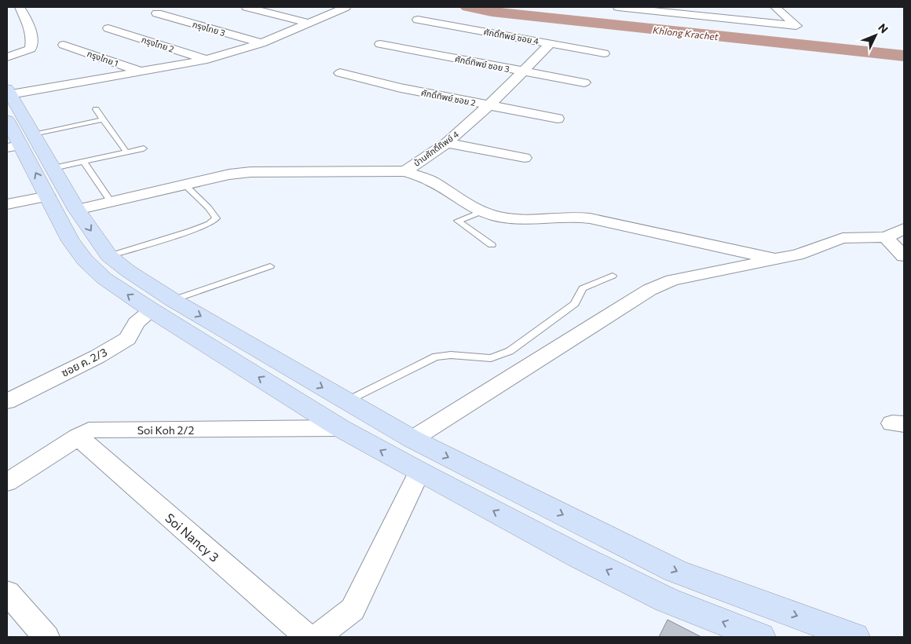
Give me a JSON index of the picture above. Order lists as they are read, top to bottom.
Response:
{
  "streets": {
    "street": [
      "กรุงไทย 3",
      "ศักดิ์ทิพย์ ซอย 4",
      "กรุงไทย 2",
      "กรุงไทย 1",
      "ศักดิ์ทิพย์ ซอย 3",
      "ศักดิ์ทิพย์ ซอย 2",
      "บ้านศักดิ์ทิพย์ 4",
      "ซอย ค. 2/3",
      "Soi Koh 2/2",
      "Soi Nancy 3"
    ]
  },
  "crossings": [
    ["ศักดิ์ทิพย์ ซอย 4", "บ้านศักดิ์ทิพย์ 4"],
    ["ศักดิ์ทิพย์ ซอย 3", "บ้านศักดิ์ทิพย์ 4"],
    ["ศักดิ์ทิพย์ ซอย 2", "บ้านศักดิ์ทิพย์ 4"],
    ["Soi Koh 2/2", "Soi Nancy 3"]
  ],
  "water": ["Khlong Krachet"],
  "north": "top right"
}
